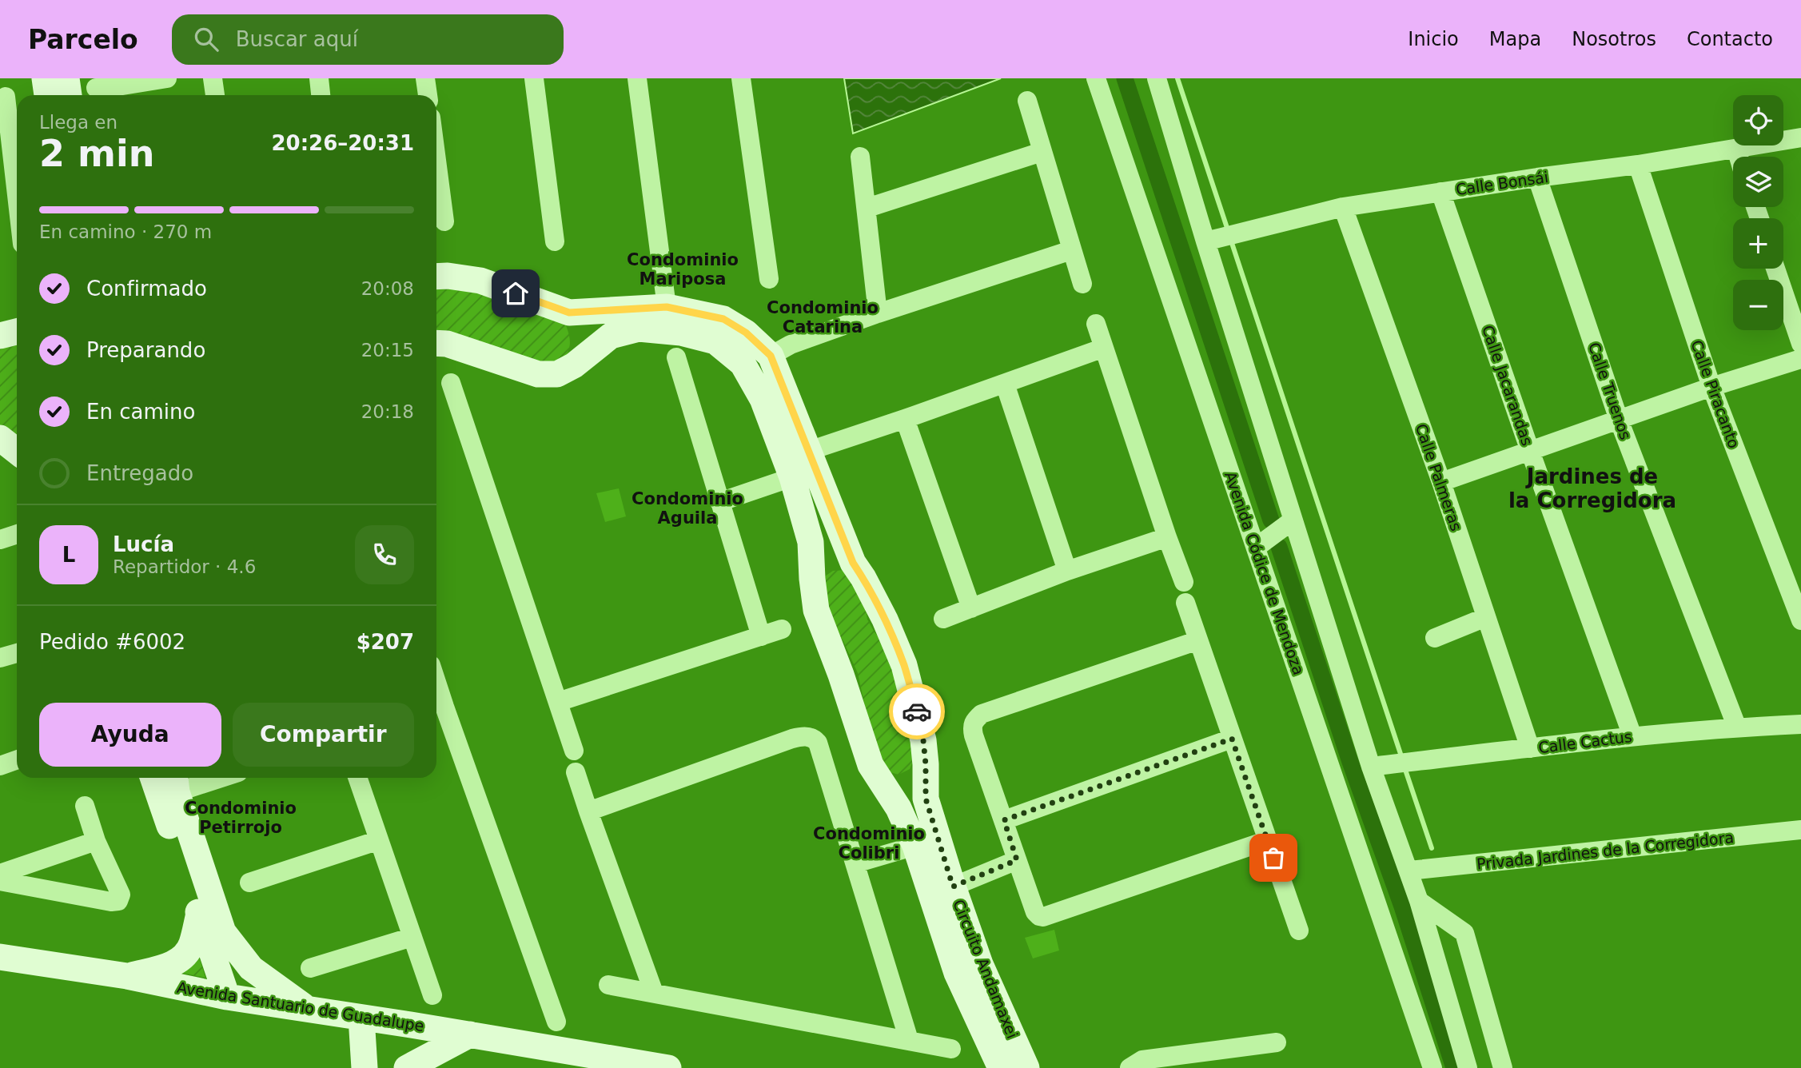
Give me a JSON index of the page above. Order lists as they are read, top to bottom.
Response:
{
  "streets": {
    "street": [
      "Calle Bonsái",
      "Calle Jacarandas",
      "Calle Truenos",
      "Calle Piracanto",
      "Calle Palmeras",
      "Avenida Códice de Mendoza",
      "Calle Cactus",
      "Privada Jardines de la Corregidora",
      "Circuito Andamaxei",
      "Avenida Santuario de Guadalupe"
    ]
  },
  "crossings": [
    ["Calle Bonsái", "Calle Jacarandas"],
    ["Calle Bonsái", "Calle Truenos"],
    ["Calle Bonsái", "Calle Piracanto"],
    ["Calle Bonsái", "Calle Palmeras"],
    ["Calle Jacarandas", "Calle Cactus"],
    ["Calle Truenos", "Calle Cactus"],
    ["Calle Palmeras", "Calle Cactus"]
  ],
  "districts": [
    "Condominio Mariposa",
    "Condominio Catarina",
    "Jardines de la Corregidora",
    "Condominio Aguila",
    "Condominio Petirrojo",
    "Condominio Colibri"
  ],
  "page": {
    "header": "Parcelo",
    "search": "Buscar aquí",
    "nav": [
      "Inicio",
      "Mapa",
      "Nosotros",
      "Contacto"
    ],
    "map_buttons": ["+", "−"],
    "heading": ["2 min", "Llega en", "20:26–20:31"],
    "panel": [
      "Lucía",
      "Repartidor · 4.6",
      "Pedido #6002",
      "$207"
    ],
    "bar": "En camino · 270 m",
    "list": [
      ["Confirmado", "20:08"],
      ["Preparando", "20:15"],
      ["En camino", "20:18"],
      "Entregado"
    ],
    "round": "L",
    "buttons": ["Ayuda", "Compartir"]
  }
}
